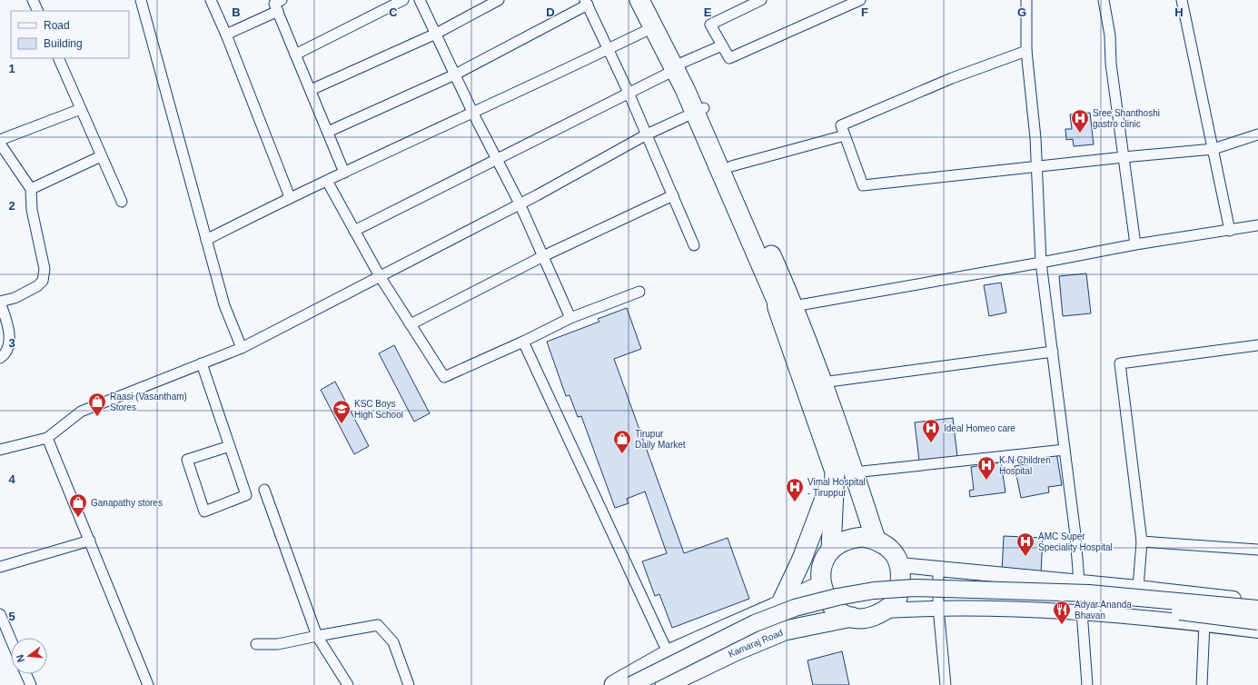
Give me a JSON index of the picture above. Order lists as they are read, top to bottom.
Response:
{
  "streets": {
    "highway": ["Kamaraj Road"]
  },
  "places": {
    "hospital": [
      "Sree Shanthoshi gastro clinic",
      "Ideal Homeo care",
      "K N Children Hospital",
      "Vimal Hospital - Tiruppur",
      "AMC Super Speciality Hospital"
    ],
    "shop": ["Raasi (Vasantham) Stores", "Tirupur Daily Market", "Ganapathy stores"],
    "school or university": ["KSC Boys High School"],
    "restaurant": ["Adyar Ananda Bhavan"]
  },
  "legend": ["Road", "Building"],
  "north": "left",
  "grid": {
    "columns": [
      "B",
      "C",
      "D",
      "E",
      "F",
      "G",
      "H"
    ],
    "rows": [
      "1",
      "2",
      "3",
      "4",
      "5"
    ]
  }
}
